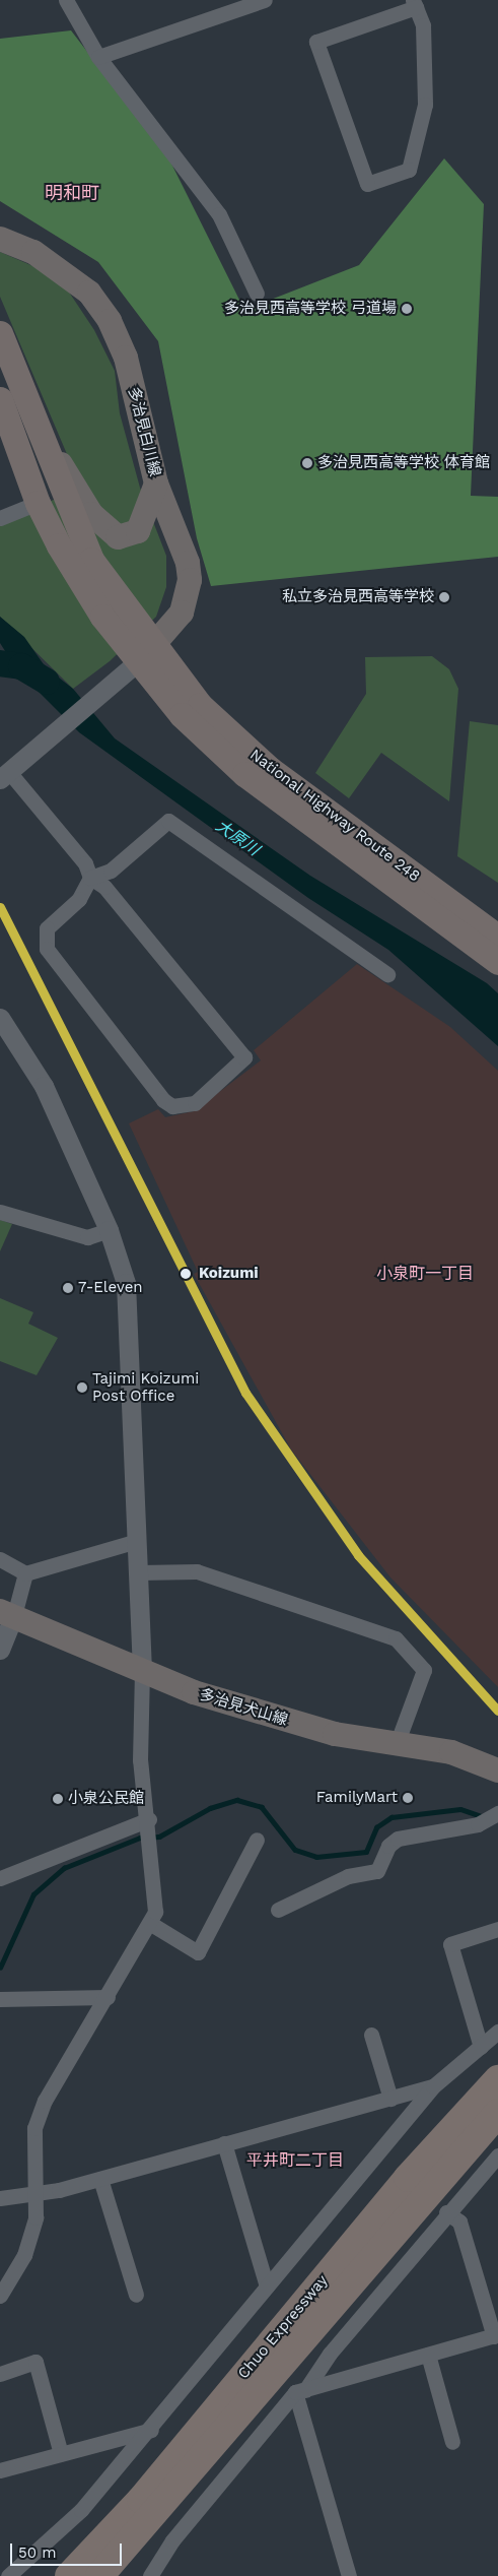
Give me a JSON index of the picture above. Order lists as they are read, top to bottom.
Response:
{
  "streets": {
    "highway": ["National Highway Route 248", "Chuo Expressway"],
    "main road": ["多治見白川線", "多治見犬山線"]
  },
  "crossings": [
    ["多治見白川線", "National Highway Route 248"]
  ],
  "districts": ["明和町", "小泉町一丁目", "平井町二丁目"],
  "water": ["大原川"],
  "places": [
    "多治見西高等学校 弓道場",
    "多治見西高等学校 体育館",
    "私立多治見西高等学校",
    "Koizumi",
    "7-Eleven",
    "Tajimi Koizumi Post Office",
    "FamilyMart",
    "小泉公民館"
  ],
  "scale_bar": "50 m"
}
